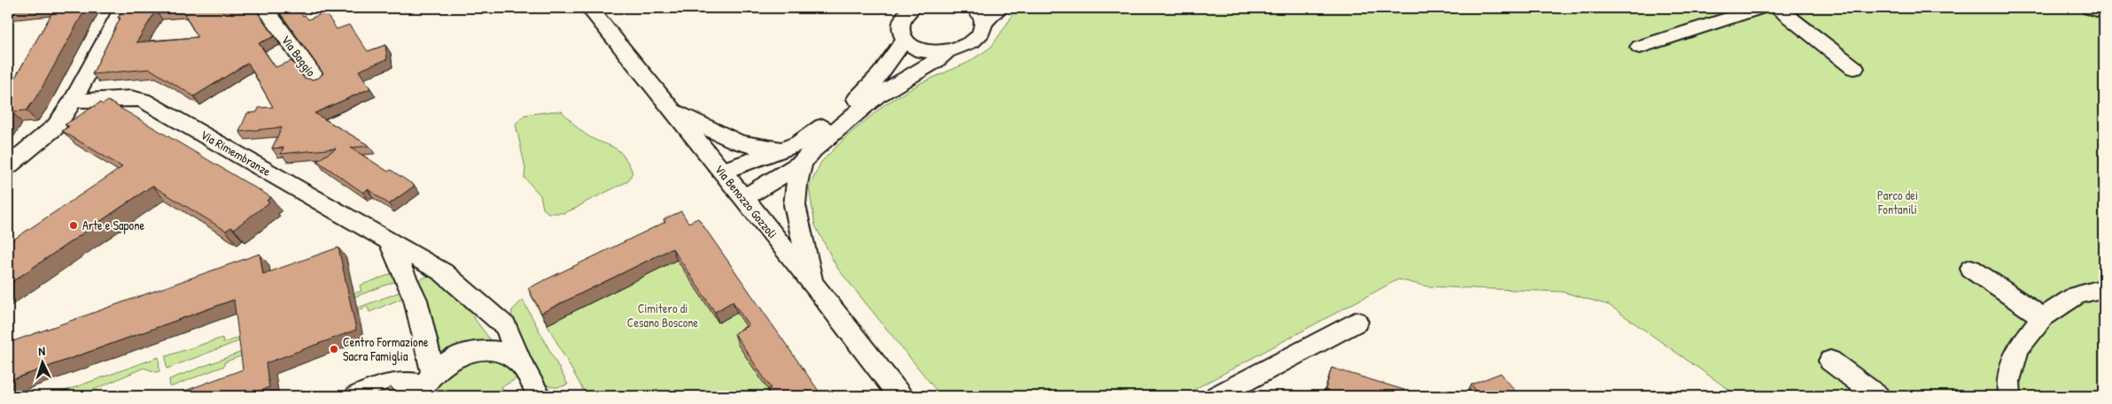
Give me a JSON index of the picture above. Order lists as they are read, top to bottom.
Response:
{
  "streets": {
    "street": ["Via Baggio", "Via Rimembranze", "Via Benozzo Gozzoli"]
  },
  "parks": ["Parco dei Fontanili", "Cimitero di Cesano Boscone"],
  "places": ["Arte e Sapone", "Centro Formazione Sacra Famiglia"],
  "north": "top"
}
